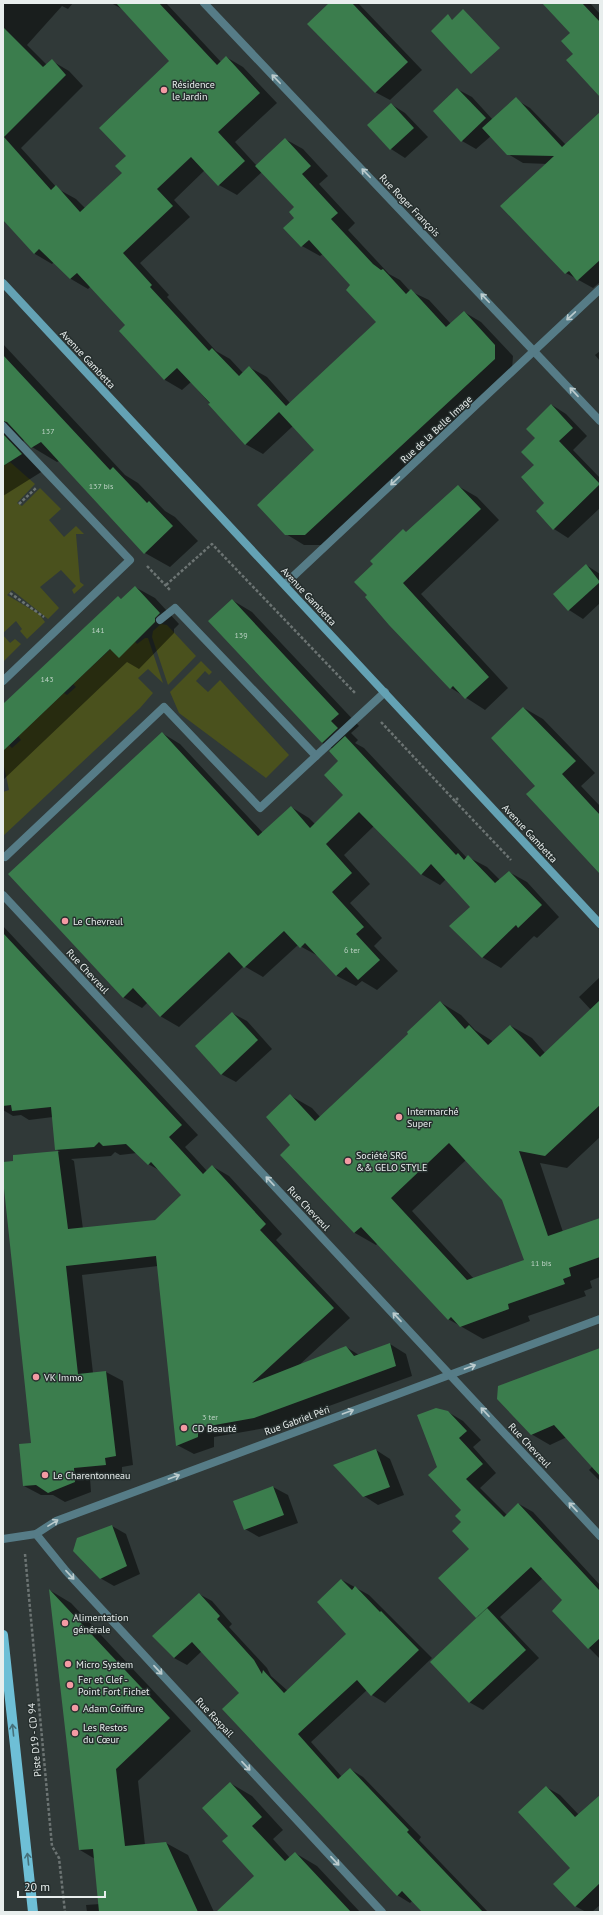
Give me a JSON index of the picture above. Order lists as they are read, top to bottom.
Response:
{
  "streets": {
    "street": [
      "Rue Roger François",
      "Avenue Gambetta",
      "Rue de la Belle Image",
      "Rue Chevreul",
      "Rue Gabriel Péri",
      "Rue Raspail"
    ],
    "path": ["Piste D19 - CD 94"]
  },
  "crossings": [
    ["Rue Roger François", "Rue de la Belle Image"],
    ["Avenue Gambetta", "Rue de la Belle Image"],
    ["Rue Chevreul", "Rue Gabriel Péri"],
    ["Rue Gabriel Péri", "Rue Raspail"]
  ],
  "one_way": [
    "Rue Roger François",
    "Rue de la Belle Image",
    "Rue Chevreul",
    "Rue Gabriel Péri",
    "Rue Raspail"
  ],
  "places": [
    "Résidence le Jardin",
    "Le Chevreul",
    "Intermarché Super",
    "Société SRG && GELO STYLE",
    "VK Immo",
    "CD Beauté",
    "Le Charentonneau",
    "Alimentation générale",
    "Micro System",
    "Fer et Clef - Point Fort Fichet",
    "Adam Coiffure",
    "Les Restos du Cœur"
  ],
  "house_numbers": [
    "137",
    "137 bis",
    "141",
    "139",
    "143",
    "6 ter",
    "11 bis",
    "3 ter"
  ],
  "scale_bar": "20 m"
}
